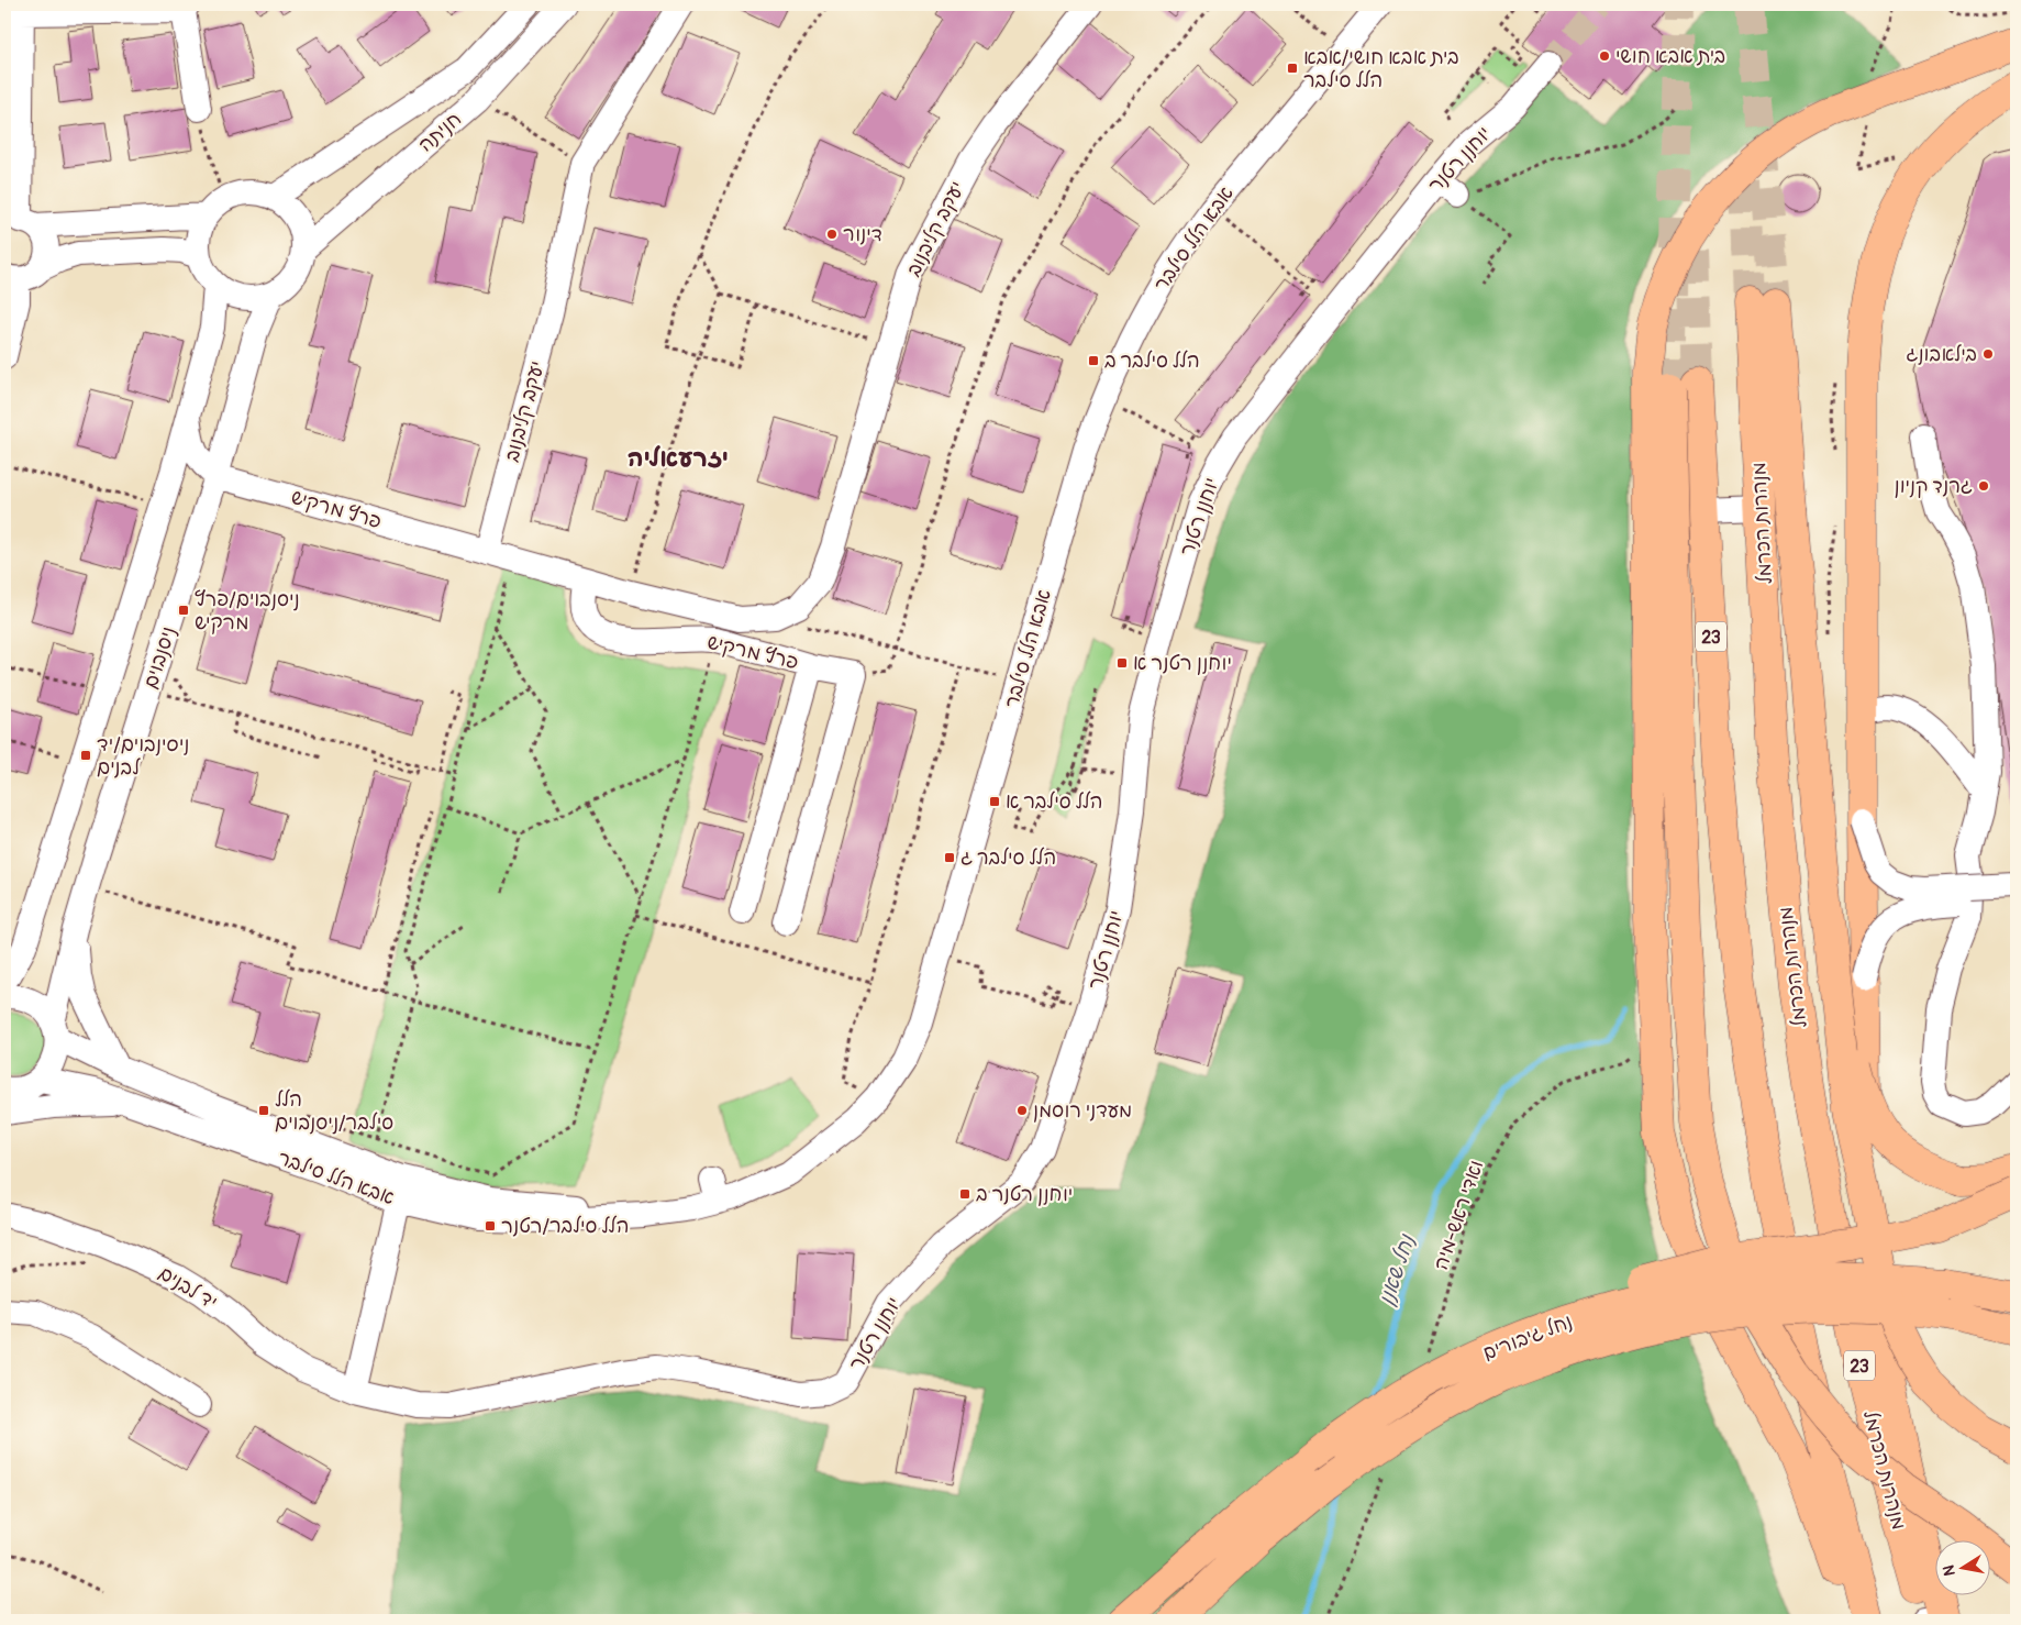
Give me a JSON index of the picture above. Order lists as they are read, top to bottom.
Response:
{
  "streets": {
    "main road": ["מנהרות הכרמל", "23", "נחל גיבורים"],
    "street": [
      "חניתה",
      "יוחנן רטנר",
      "יעקב קליבנוב",
      "אבא הלל סילבר",
      "פרץ מרקיש",
      "ניסנבוים",
      "יד לבנים"
    ],
    "path": ["ואדי ראש-מיה"]
  },
  "crossings": [
    ["חניתה", "ניסנבוים"],
    ["יוחנן רטנר", "יד לבנים"],
    ["יעקב קליבנוב", "פרץ מרקיש"],
    ["אבא הלל סילבר", "ניסנבוים"],
    ["פרץ מרקיש", "ניסנבוים"],
    ["ואדי ראש-מיה", "נחל גיבורים"]
  ],
  "districts": ["יזרעאליה"],
  "water": ["נחל שאנן"],
  "places": {
    "other": [
      "בית אבא חושי",
      "דינור",
      "בילאבונג",
      "גרנד קניון",
      "מעדני רוסמן"
    ],
    "transit": [
      "בית אבא חושי/אבא הלל סילבר",
      "הלל סילבר ב",
      "ניסנבוים/פרץ מרקיש",
      "יוחנן רטנר א",
      "ניסינבוים/יד לבנים",
      "הלל סילבר א",
      "הלל סילבר ג",
      "הלל סילבר/ניסנבוים",
      "יוחנן רטנר ב",
      "הלל סילבר/רטנר"
    ]
  },
  "north": "left"
}
